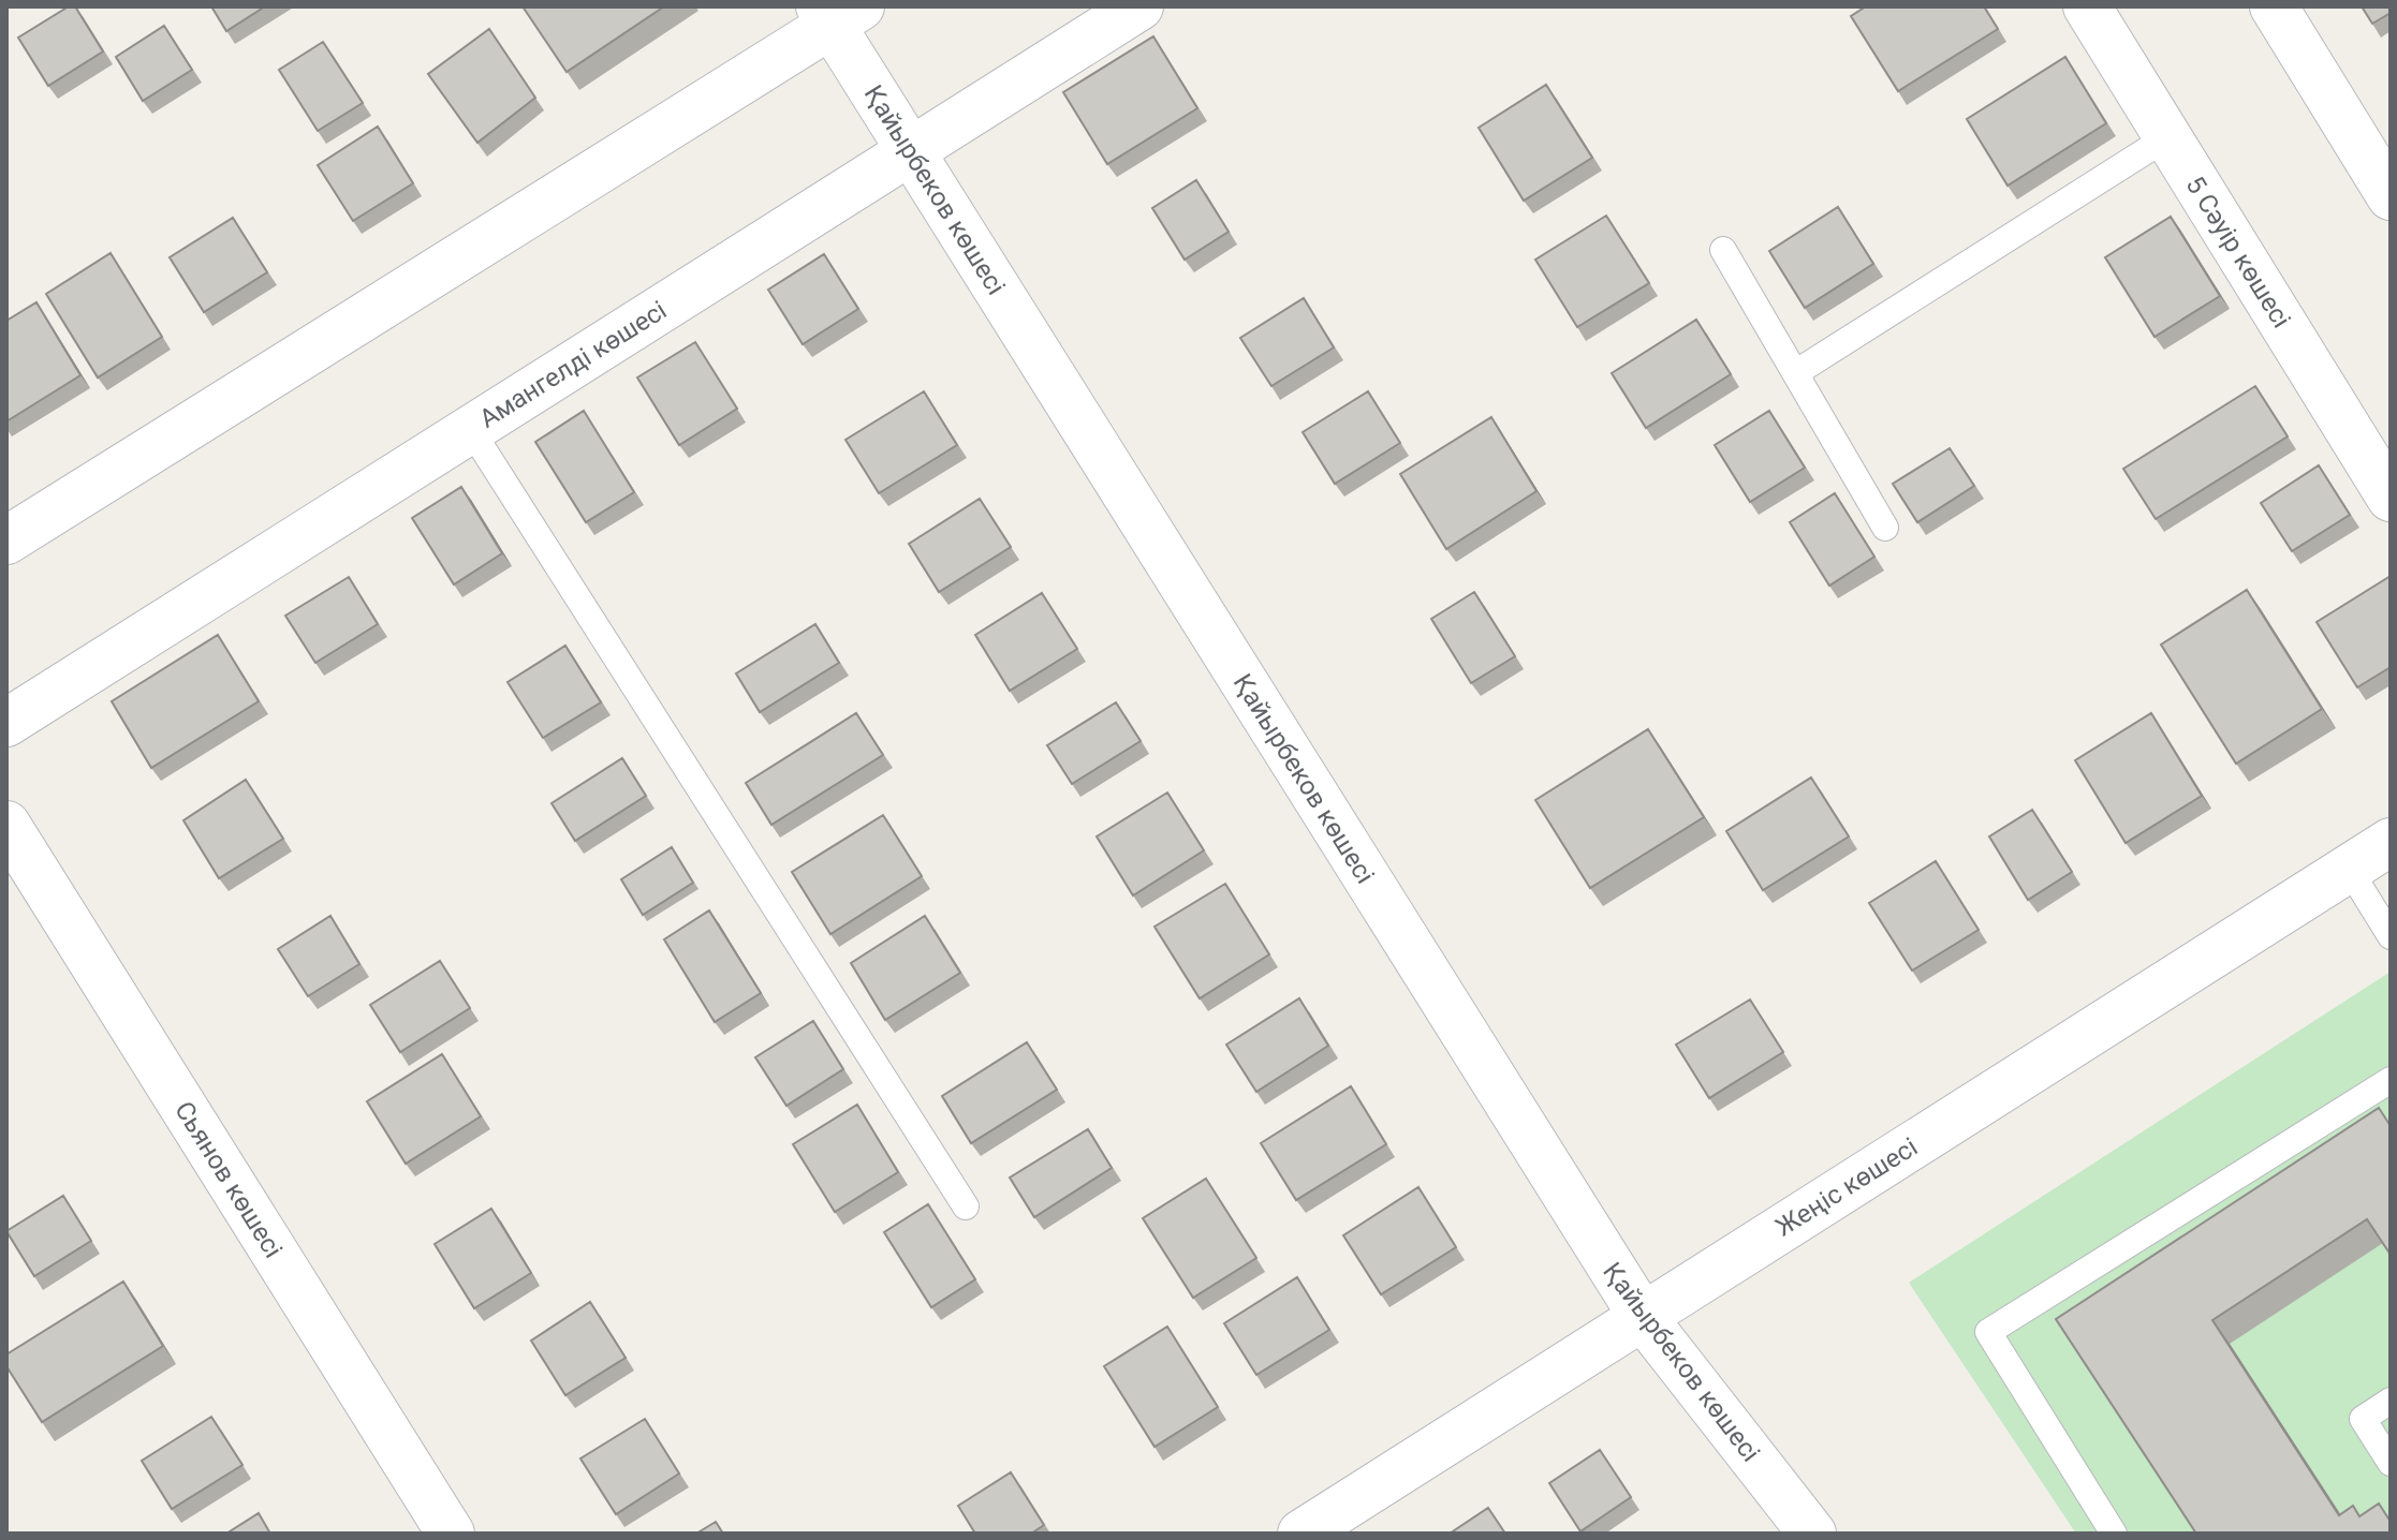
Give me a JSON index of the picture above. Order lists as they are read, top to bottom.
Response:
{
  "streets": {
    "street": [
      "Қайырбеков көшесі",
      "5 Сәуір көшесі",
      "Амангелді көшесі",
      "Сьянов көшесі",
      "Жеңіс көшесі"
    ]
  },
  "crossings": [
    ["Қайырбеков көшесі", "Амангелді көшесі"],
    ["Қайырбеков көшесі", "Жеңіс көшесі"]
  ]
}
